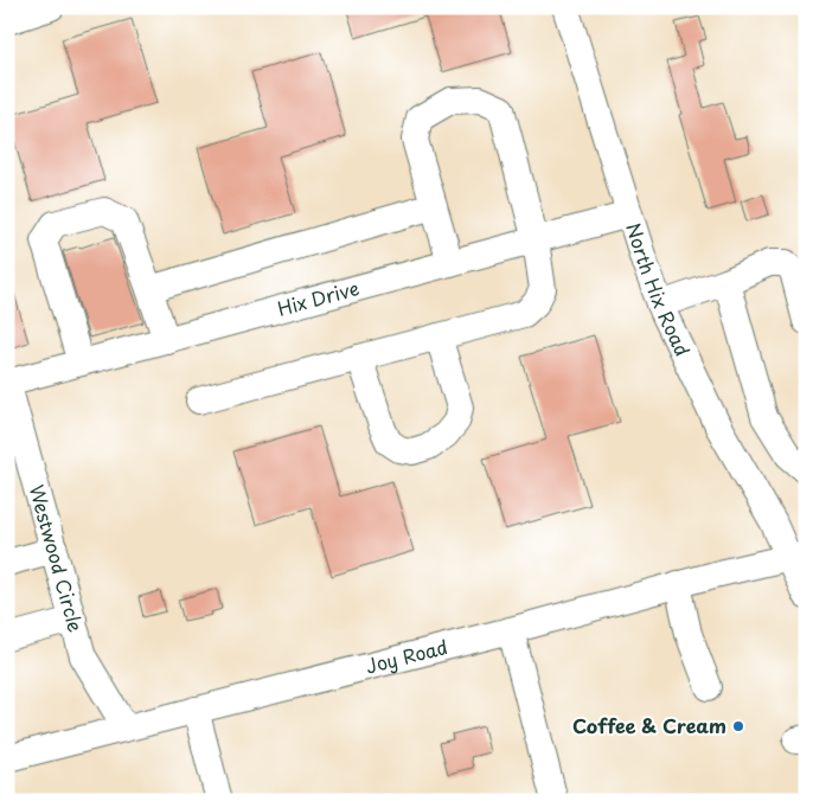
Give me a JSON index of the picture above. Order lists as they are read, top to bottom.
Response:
{
  "streets": {
    "street": [
      "North Hix Road",
      "Hix Drive",
      "Westwood Circle",
      "Joy Road"
    ]
  },
  "crossings": [
    ["North Hix Road", "Hix Drive"],
    ["North Hix Road", "Joy Road"],
    ["Hix Drive", "Westwood Circle"],
    ["Westwood Circle", "Joy Road"]
  ],
  "places": ["Coffee & Cream"]
}
